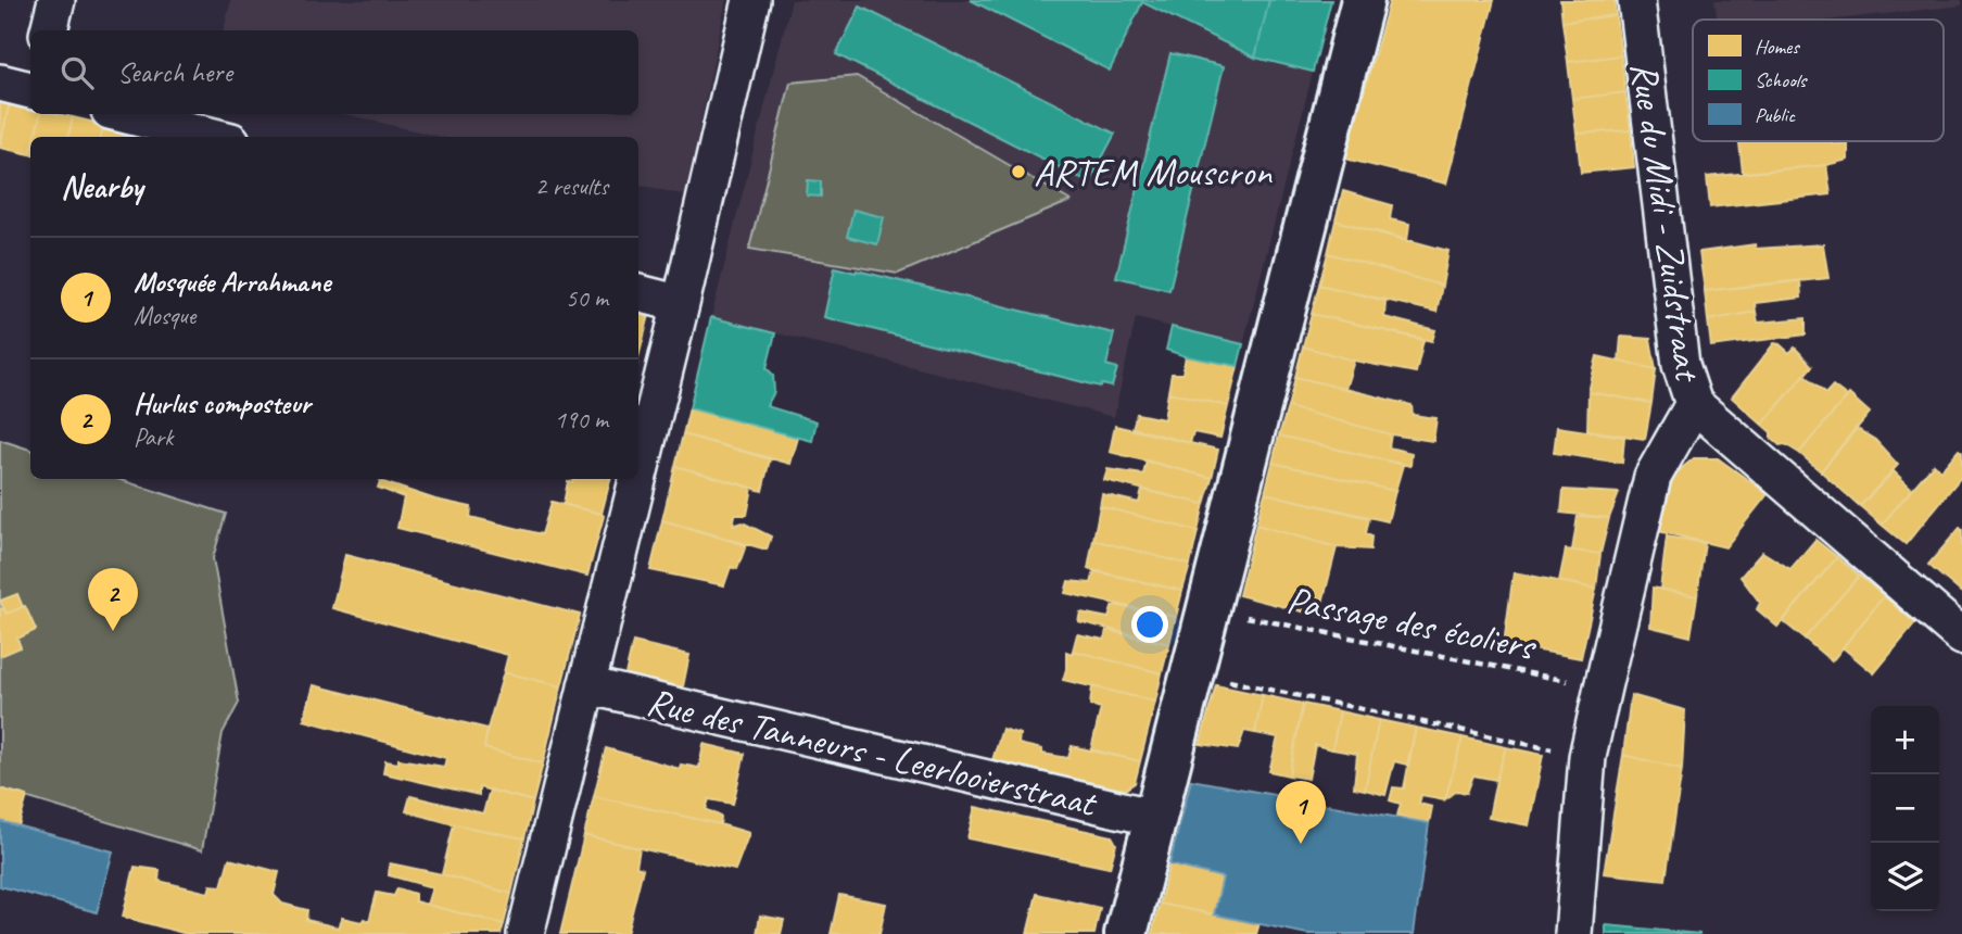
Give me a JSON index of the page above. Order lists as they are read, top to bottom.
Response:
{
  "streets": {
    "street": ["Rue du Midi - Zuidstraat", "Rue des Tanneurs - Leerlooierstraat"],
    "path": ["Passage des écoliers"]
  },
  "places": ["ARTEM Mouscron"],
  "legend": ["Homes", "Schools", "Public"],
  "page": {
    "search": "Search here",
    "heading": ["Nearby", "2 results"],
    "list": [
      {
        "mark": "1",
        "name": "Mosquée Arrahmane",
        "note": "Mosque",
        "value": "50 m"
      },
      {
        "mark": "2",
        "name": "Hurlus composteur",
        "note": "Park",
        "value": "190 m"
      }
    ],
    "pins": ["2", "1"],
    "map_buttons": ["+", "−"]
  }
}
